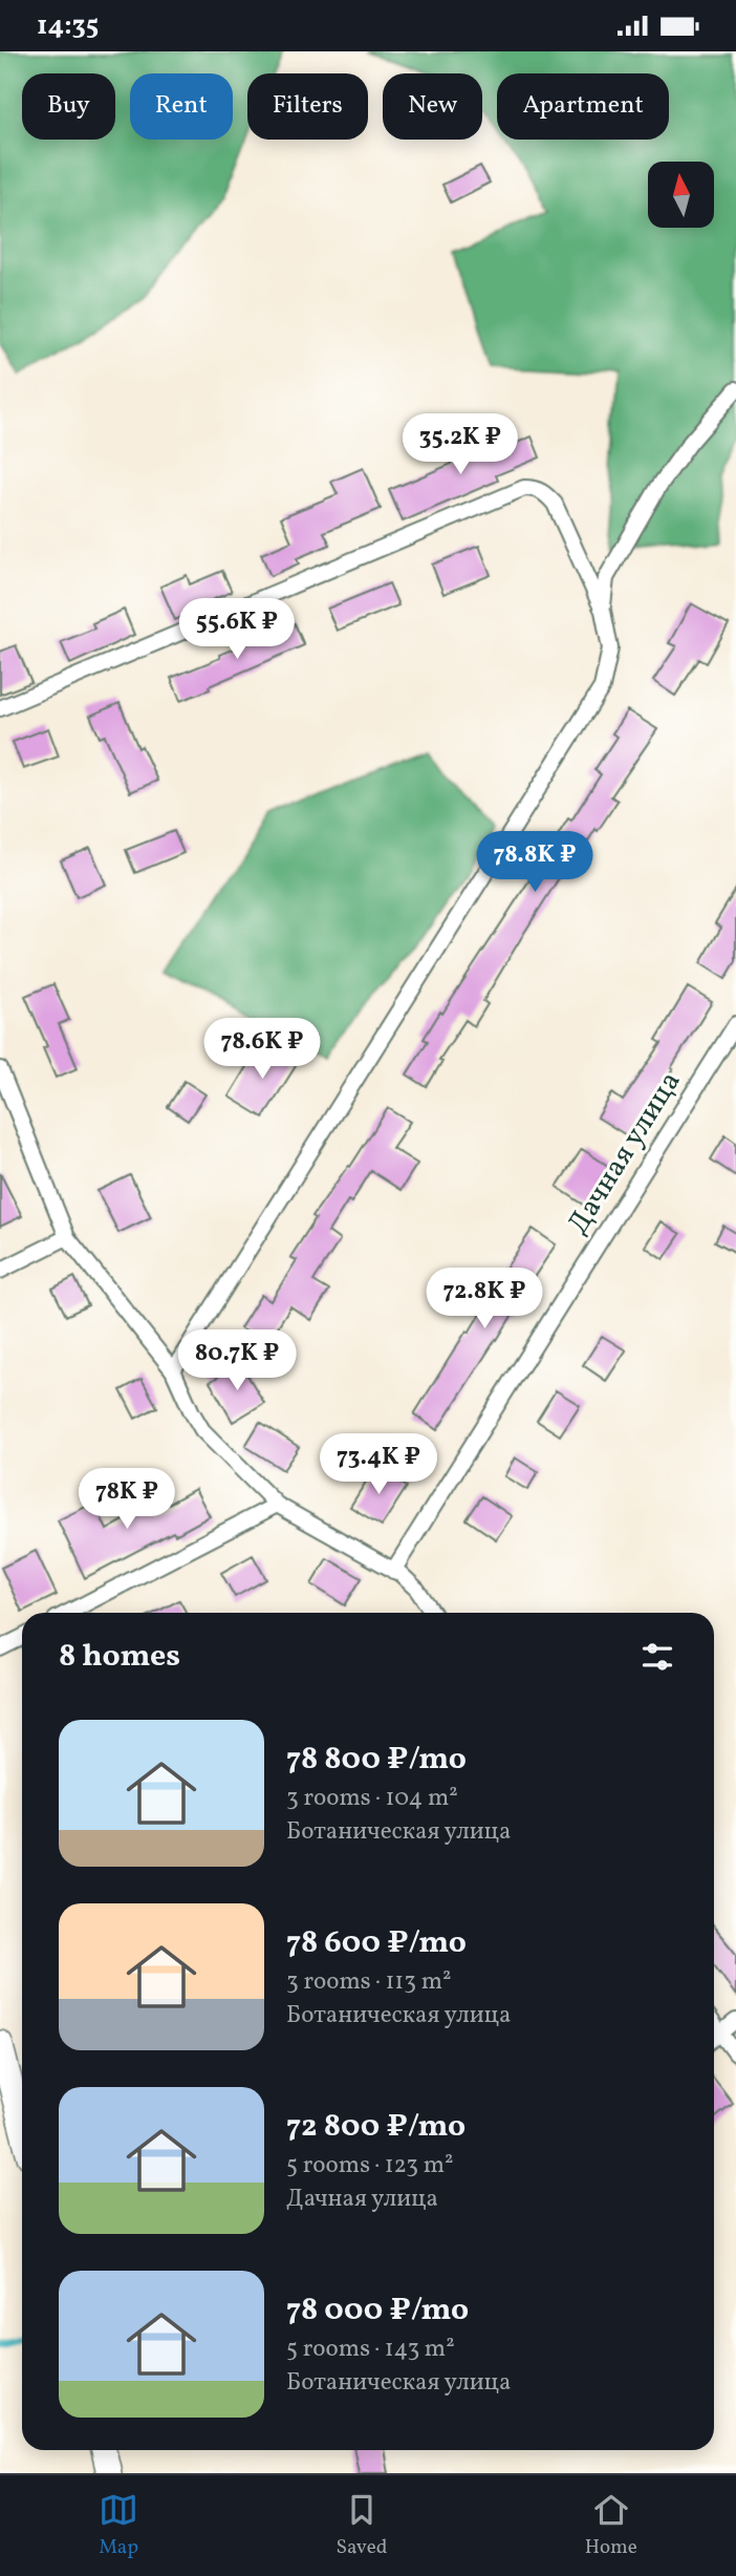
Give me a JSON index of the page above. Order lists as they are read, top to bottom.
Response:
{
  "streets": {
    "street": ["Дачная улица"]
  },
  "north": "top",
  "page": {
    "status": "14:35",
    "chip": [
      "Buy",
      "Rent",
      "Filters",
      "New",
      "Apartment"
    ],
    "price": [
      "35.2K ₽",
      "55.6K ₽",
      "78.8K ₽",
      "78.6K ₽",
      "72.8K ₽",
      "80.7K ₽",
      "73.4K ₽",
      "78K ₽"
    ],
    "heading": "8 homes",
    "list": [
      {
        "name": "78 800 ₽/mo",
        "note": "3 rooms · 104 m² · Ботаническая улица"
      },
      {
        "name": "78 600 ₽/mo",
        "note": "3 rooms · 113 m² · Ботаническая улица"
      },
      {
        "name": "72 800 ₽/mo",
        "note": "5 rooms · 123 m² · Дачная улица"
      },
      {
        "name": "78 000 ₽/mo",
        "note": "5 rooms · 143 m² · Ботаническая улица"
      }
    ],
    "tabs": ["Map", "Saved", "Home"]
  }
}
